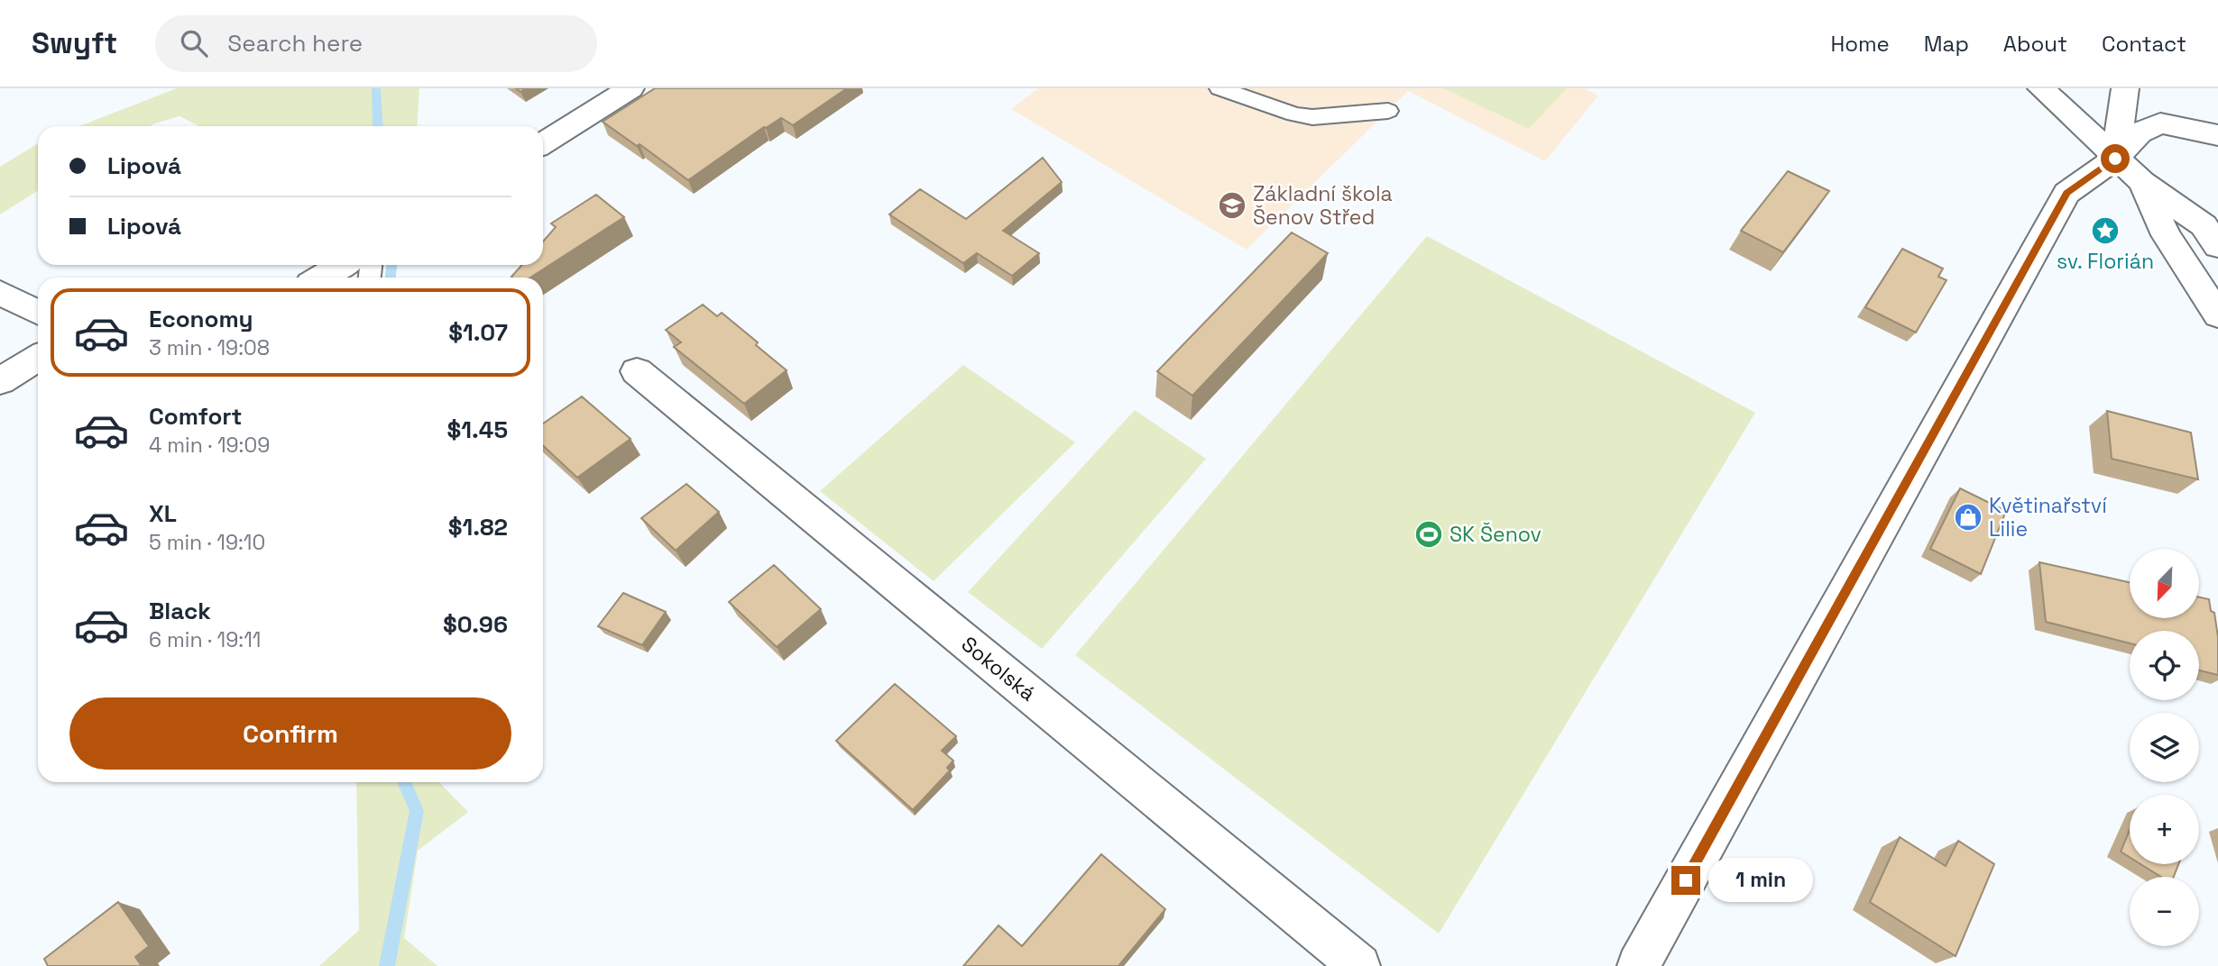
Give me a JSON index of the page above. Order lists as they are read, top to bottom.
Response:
{
  "streets": {
    "street": ["Sokolská"]
  },
  "places": {
    "school or university": ["Základní škola Šenov Střed"],
    "place": ["sv. Florián"],
    "shop": ["Květinařství Lilie"],
    "sports": ["SK Šenov"]
  },
  "north": "bottom left",
  "page": {
    "header": "Swyft",
    "search": "Search here",
    "nav": [
      "Home",
      "Map",
      "About",
      "Contact"
    ],
    "banner": ["Lipová", "Lipová"],
    "list": [
      {
        "name": "Economy",
        "note": "3 min · 19:08",
        "value": "$1.07"
      },
      {
        "name": "Comfort",
        "note": "4 min · 19:09",
        "value": "$1.45"
      },
      {
        "name": "XL",
        "note": "5 min · 19:10",
        "value": "$1.82"
      },
      {
        "name": "Black",
        "note": "6 min · 19:11",
        "value": "$0.96"
      }
    ],
    "map_buttons": ["+", "−"],
    "buttons": "Confirm",
    "bubble": "1 min"
  }
}
